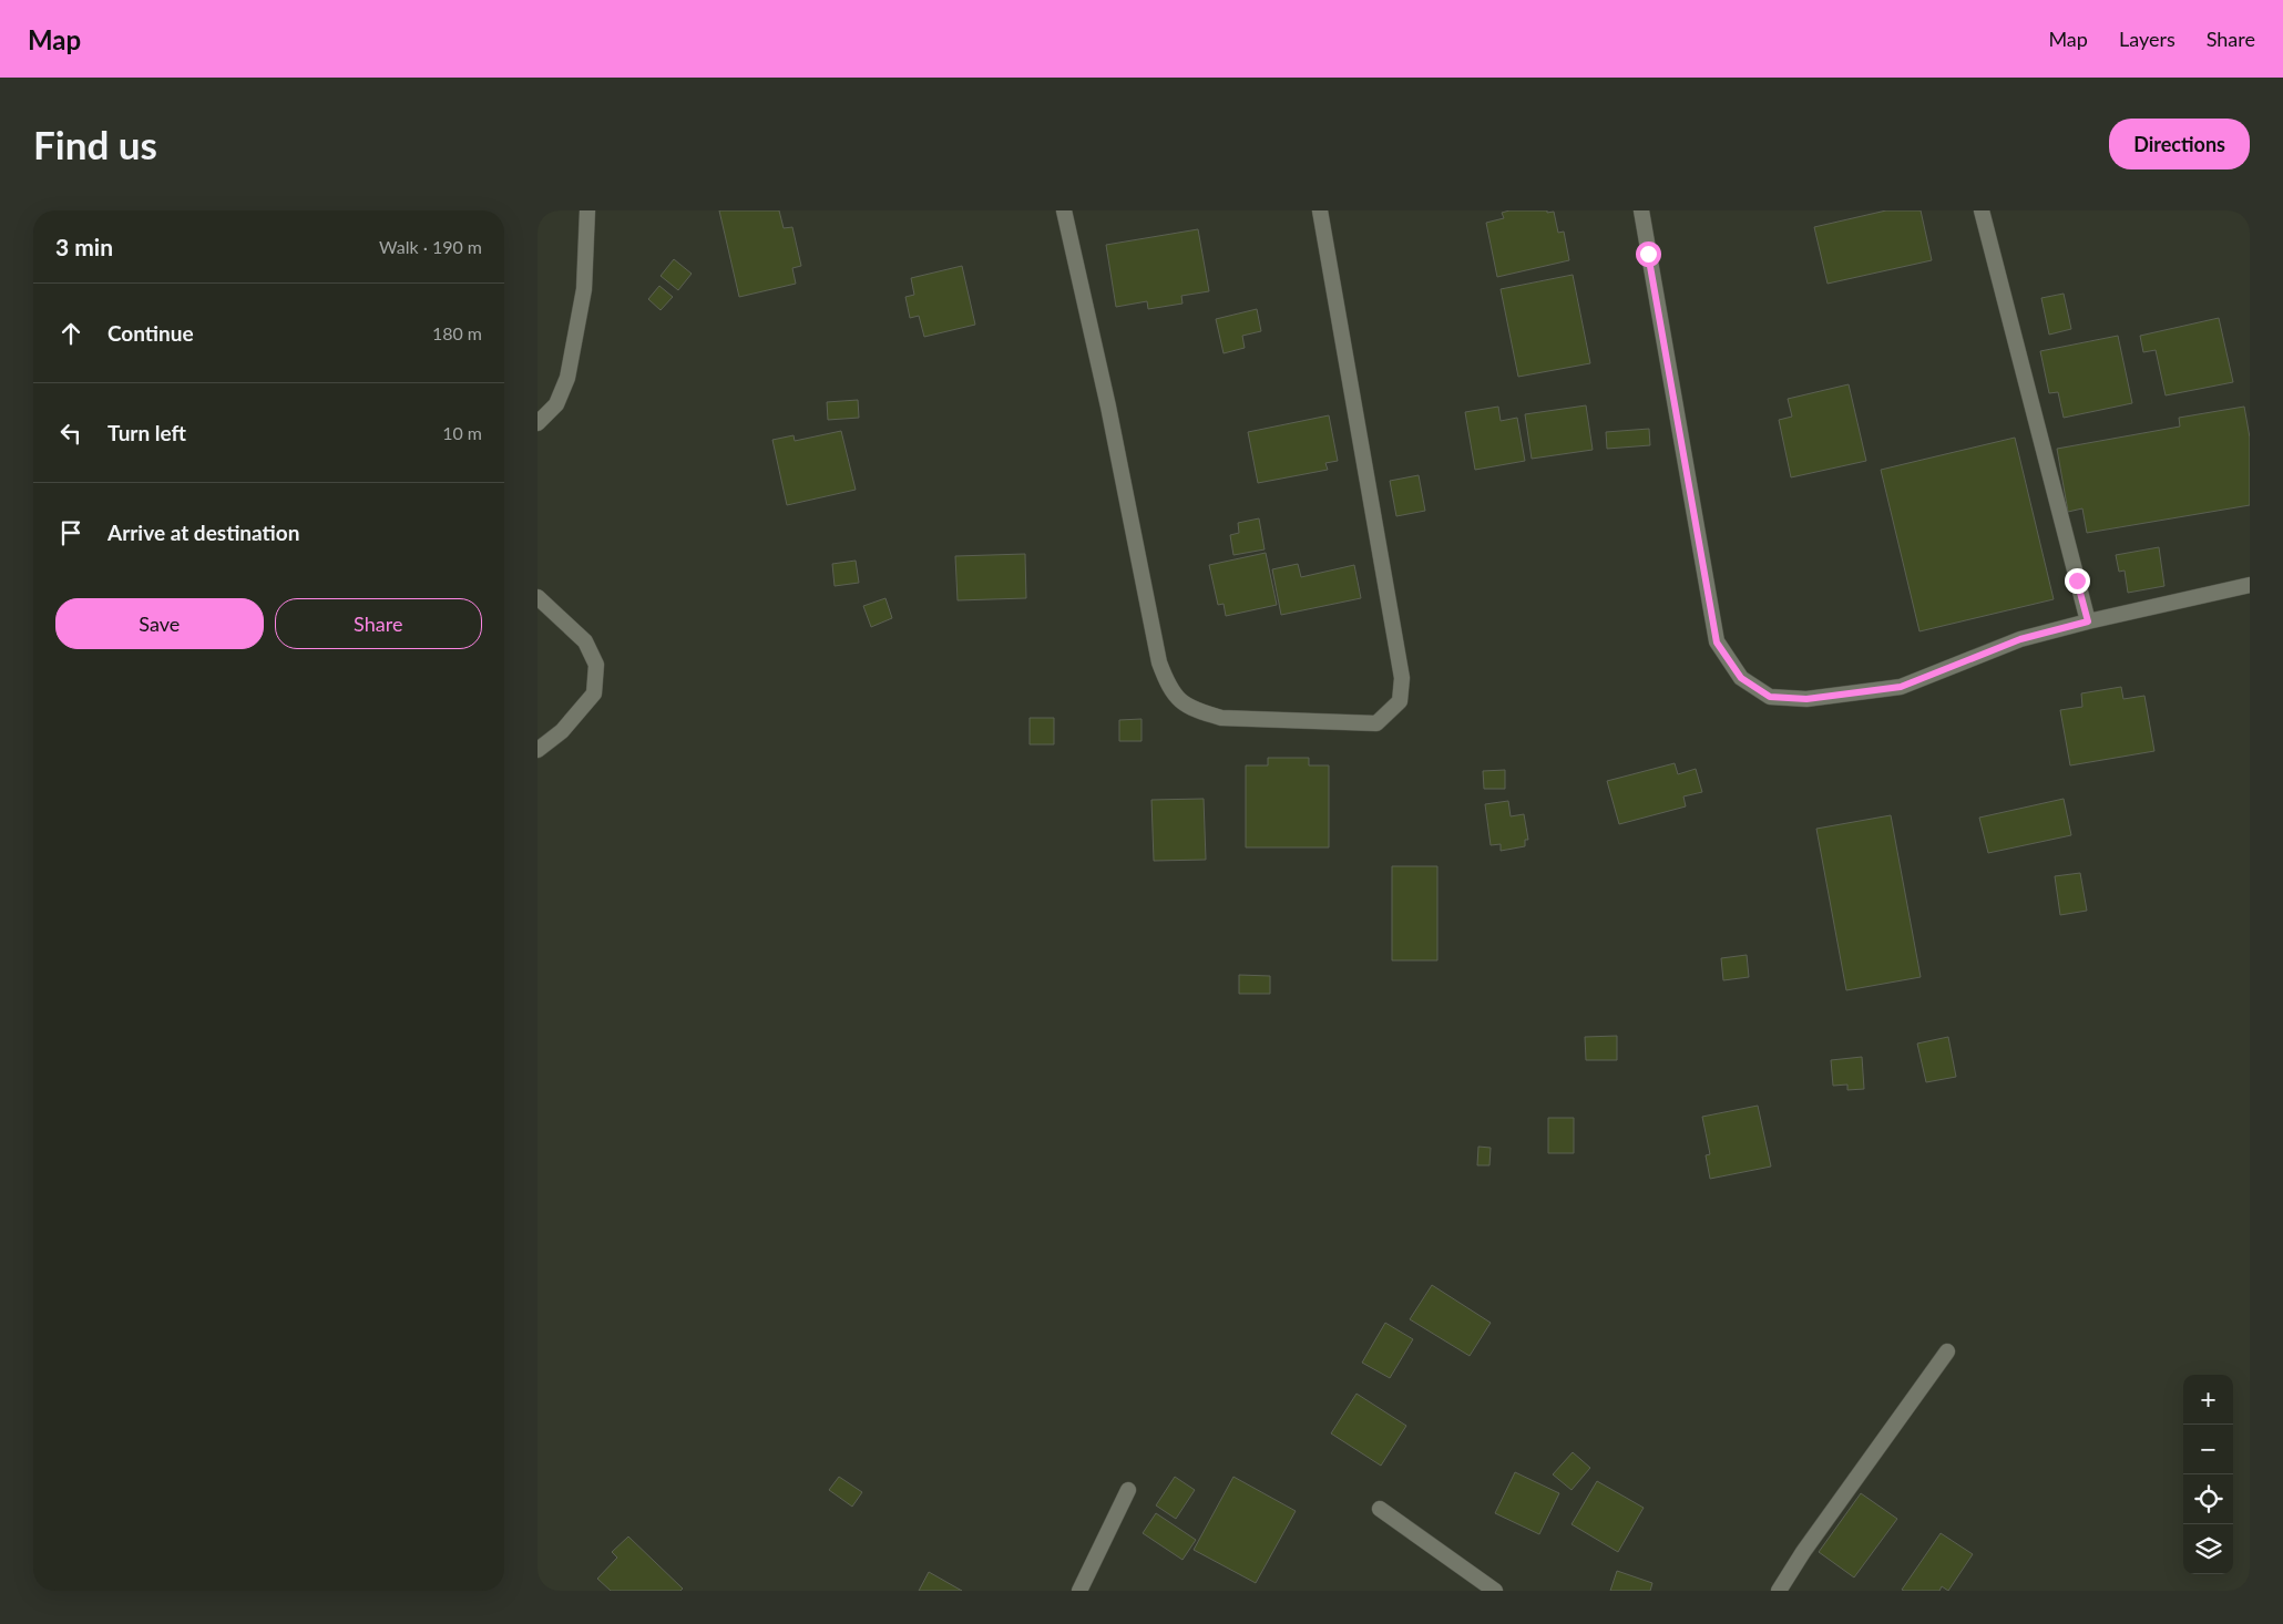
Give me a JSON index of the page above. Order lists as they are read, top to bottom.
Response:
{
  "page": {
    "header": "Map",
    "nav": ["Map", "Layers", "Share"],
    "buttons": [
      "Directions",
      ["Save", "Share"]
    ],
    "title": "Find us",
    "heading": ["3 min", "Walk · 190 m"],
    "list": [
      ["Continue", "180 m"],
      ["Turn left", "10 m"],
      "Arrive at destination"
    ],
    "map_buttons": ["+", "−"]
  }
}
